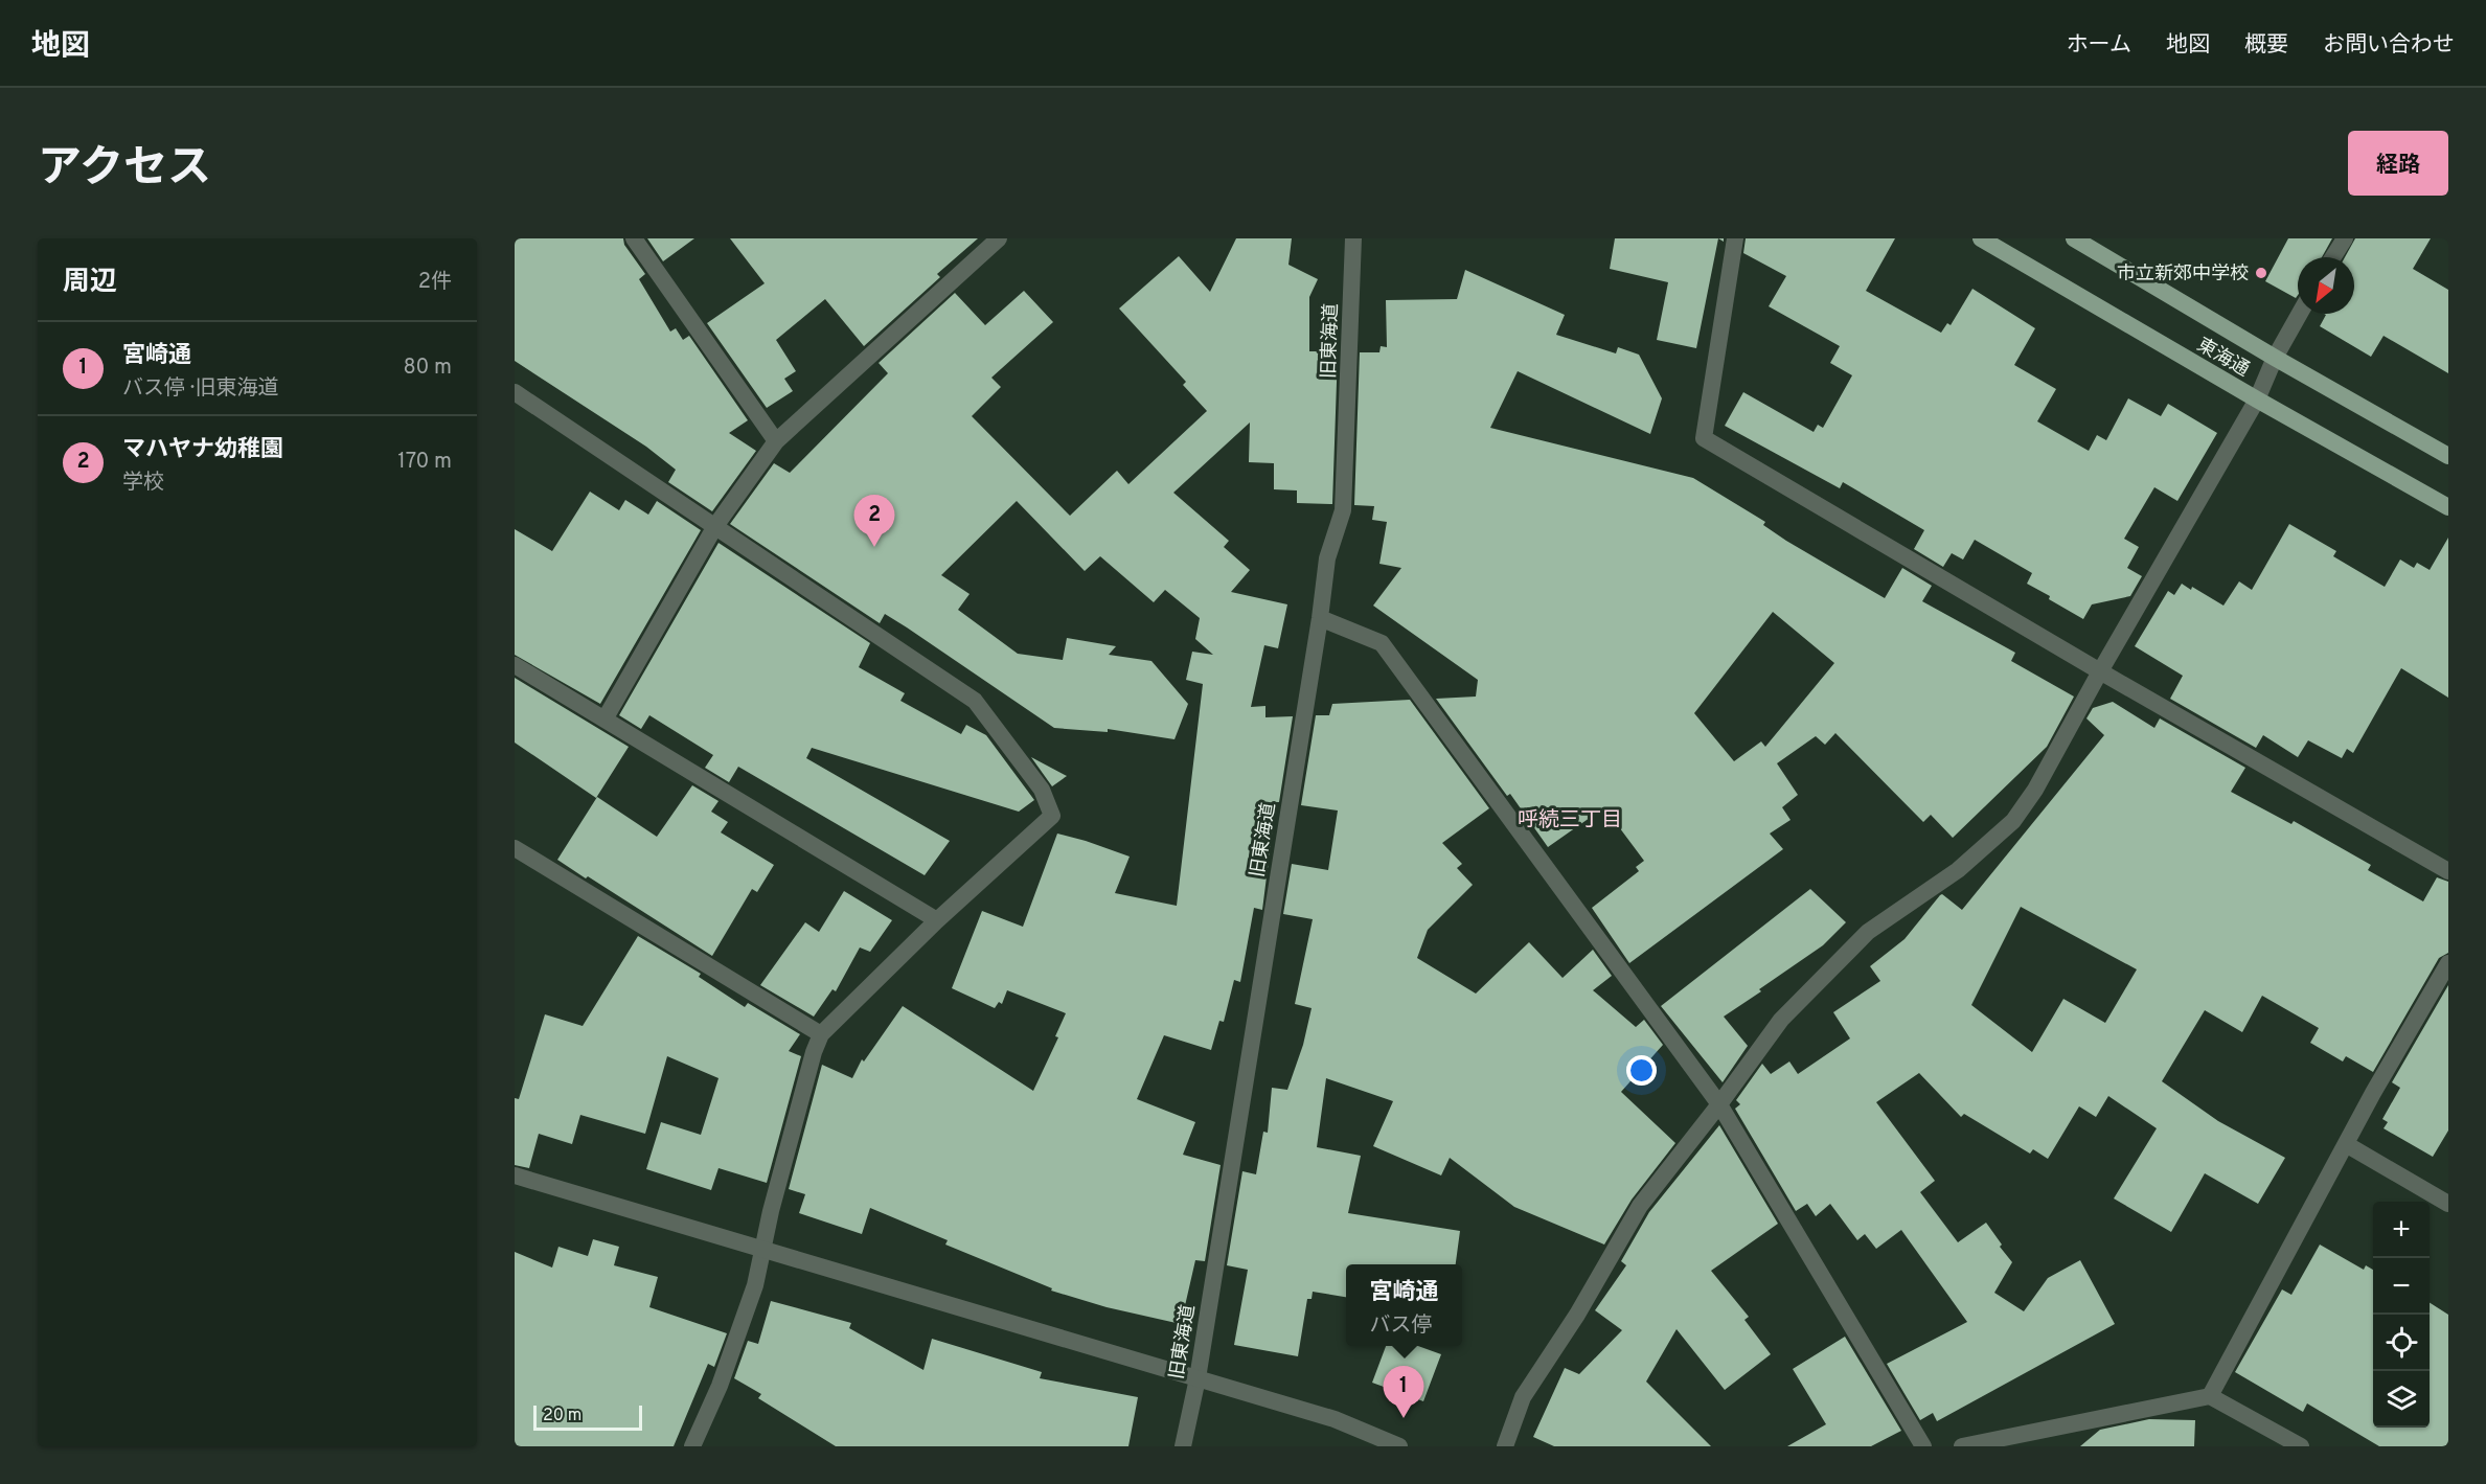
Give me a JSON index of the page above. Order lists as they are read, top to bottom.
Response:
{
  "streets": {
    "main road": ["東海通"],
    "street": ["旧東海道"]
  },
  "districts": ["呼続三丁目"],
  "places": ["市立新郊中学校"],
  "scale_bar": "20 m",
  "north": "bottom left",
  "page": {
    "header": "地図",
    "nav": [
      "ホーム",
      "地図",
      "概要",
      "お問い合わせ"
    ],
    "title": "アクセス",
    "buttons": "経路",
    "heading": ["周辺", "2件"],
    "list": [
      {
        "mark": "1",
        "name": "宮崎通",
        "note": "バス停 · 旧東海道",
        "value": "80 m"
      },
      {
        "mark": "2",
        "name": "マハヤナ幼稚園",
        "note": "学校",
        "value": "170 m"
      }
    ],
    "pins": ["2", "1"],
    "map_buttons": ["+", "−"],
    "popup": ["宮崎通", "バス停"],
    "scale": "20 m"
  }
}
